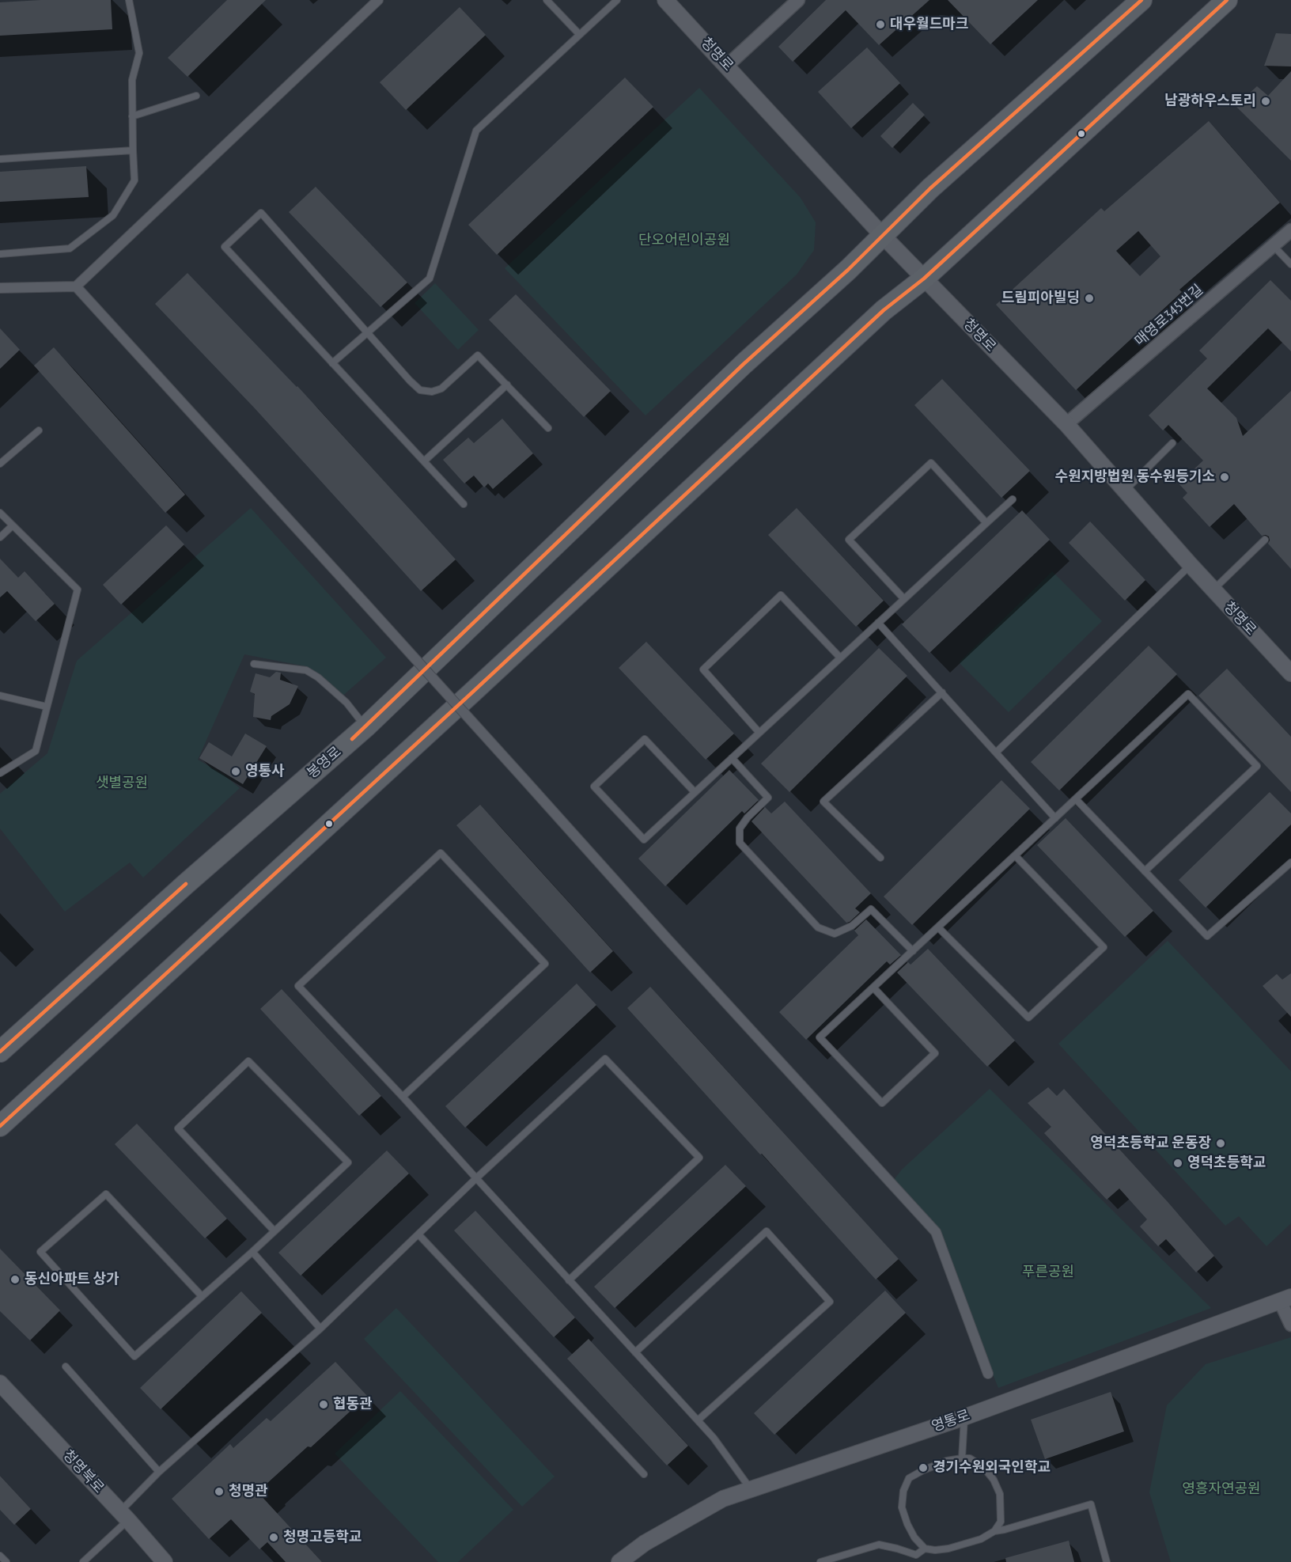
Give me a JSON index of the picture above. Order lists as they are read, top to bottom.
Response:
{
  "streets": {
    "main road": ["봉영로"],
    "street": [
      "청명로",
      "매영로345번길",
      "영통로",
      "청명북로"
    ]
  },
  "crossings": [
    ["청명로", "매영로345번길"],
    ["청명로", "봉영로"]
  ],
  "parks": [
    "단오어린이공원",
    "샛별공원",
    "푸른공원",
    "영흥자연공원"
  ],
  "places": [
    "대우월드마크",
    "남광하우스토리",
    "드림피아빌딩",
    "수원지방법원 동수원등기소",
    "영통사",
    "영덕초등학교 운동장",
    "영덕초등학교",
    "동신아파트 상가",
    "협동관",
    "경기수원외국인학교",
    "청명관",
    "청명고등학교"
  ]
}
